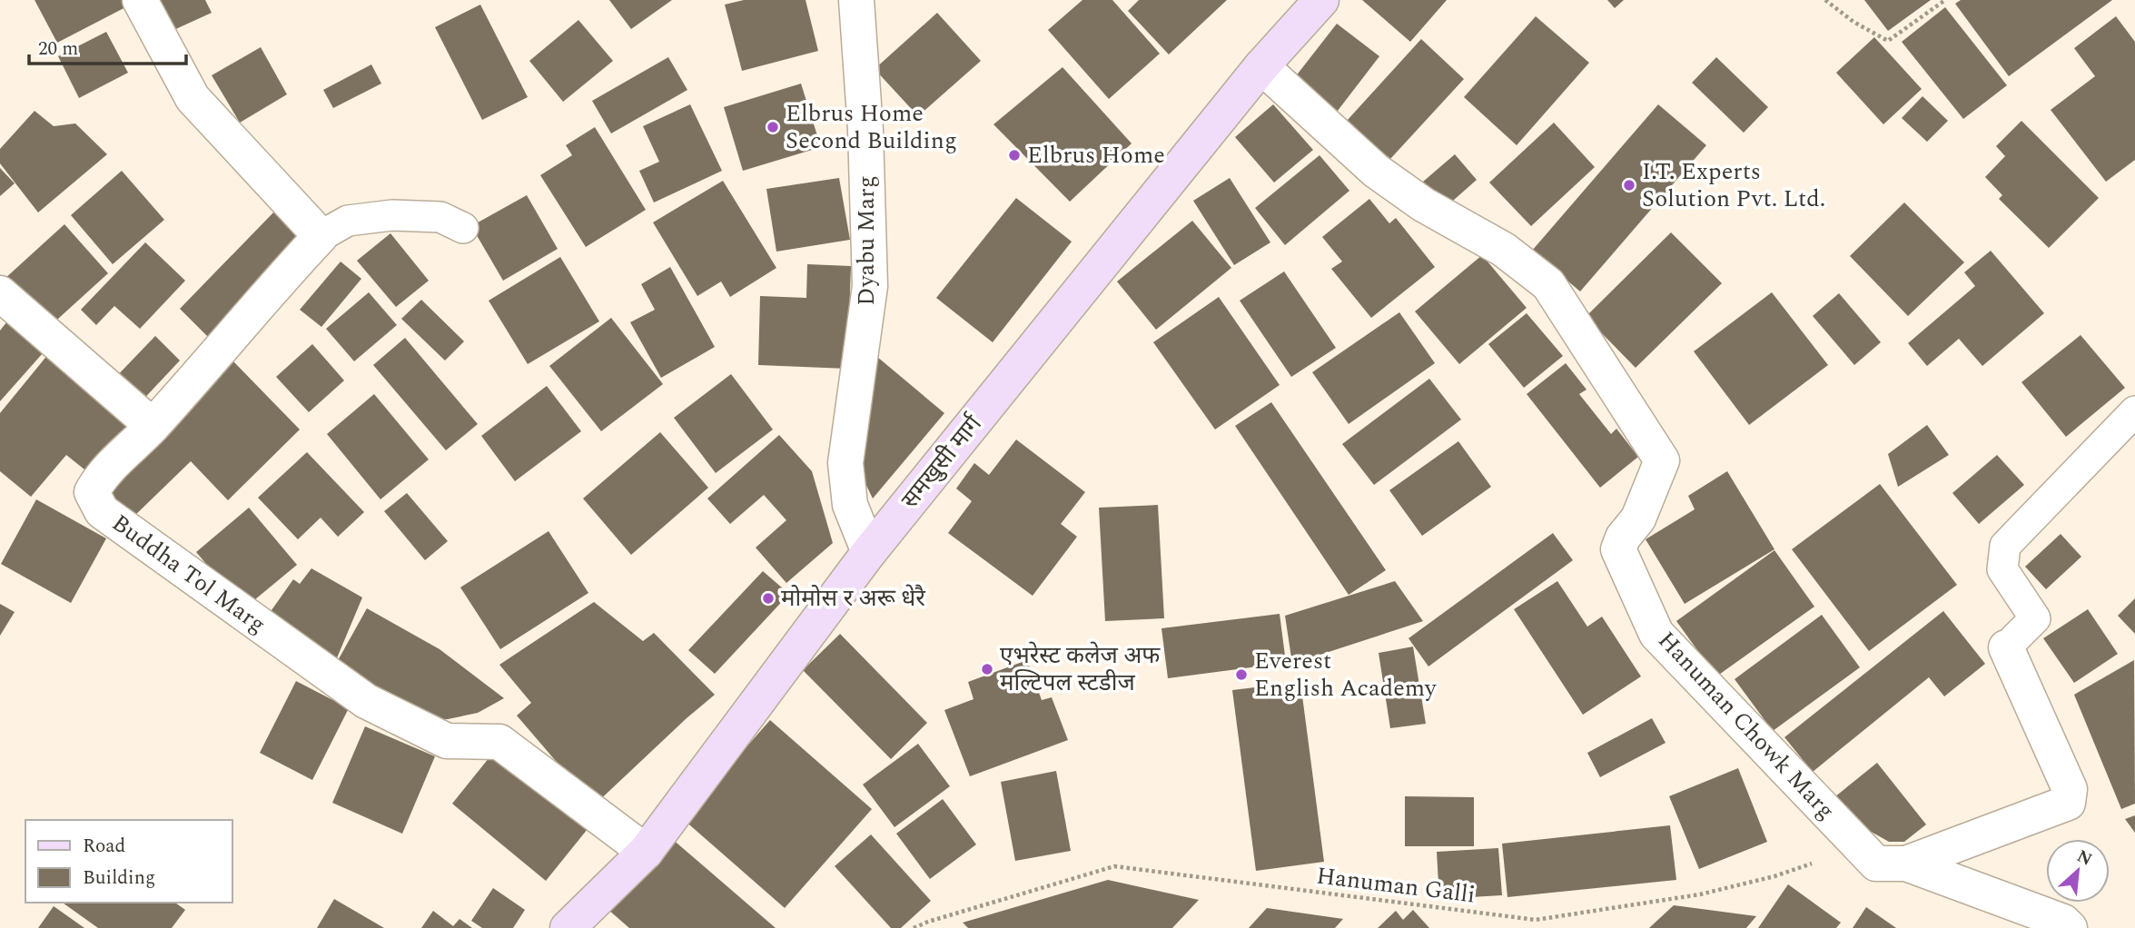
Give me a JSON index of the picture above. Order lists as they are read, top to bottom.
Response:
{
  "streets": {
    "main road": ["समखुसी मार्ग"],
    "street": ["Dyabu Marg", "Buddha Tol Marg", "Hanuman Chowk Marg"],
    "path": ["Hanuman Galli"]
  },
  "crossings": [
    ["Dyabu Marg", "समखुसी मार्ग"],
    ["समखुसी मार्ग", "Buddha Tol Marg"],
    ["समखुसी मार्ग", "Hanuman Chowk Marg"],
    ["Hanuman Chowk Marg", "Hanuman Galli"]
  ],
  "places": [
    "Elbrus Home Second Building",
    "Elbrus Home",
    "I.T. Experts Solution Pvt. Ltd.",
    "मोमोस र अरू धेरै",
    "एभरेस्ट कलेज अफ मल्टिपल स्टडीज",
    "Everest English Academy"
  ],
  "legend": ["Road", "Building"],
  "scale_bar": "20 m",
  "north": "top right"
}
